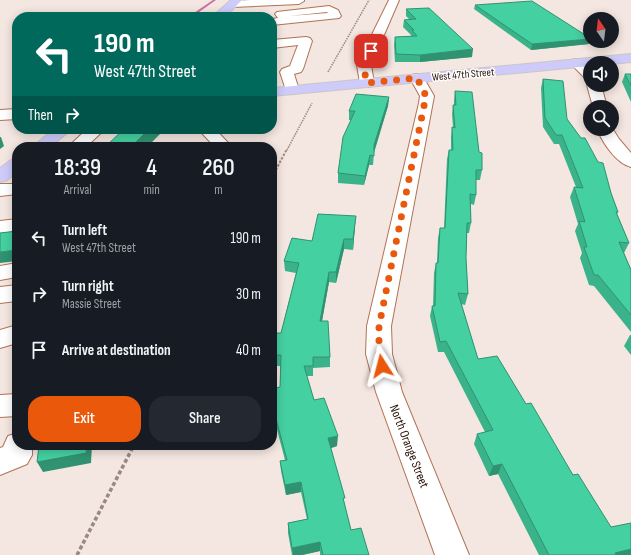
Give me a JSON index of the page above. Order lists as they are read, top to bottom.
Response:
{
  "streets": {
    "main road": ["West 47th Street"],
    "street": ["North Orange Street"]
  },
  "crossings": [
    ["West 47th Street", "North Orange Street"]
  ],
  "north": "top",
  "page": {
    "turn": ["190 m", "West 47th Street"],
    "then": "Then",
    "eta": [
      "18:39",
      "Arrival",
      "4",
      "min",
      "260",
      "m"
    ],
    "list": [
      {
        "name": "Turn left",
        "note": "West 47th Street",
        "value": "190 m"
      },
      {
        "name": "Turn right",
        "note": "Massie Street",
        "value": "30 m"
      },
      {
        "name": "Arrive at destination",
        "value": "40 m"
      }
    ],
    "buttons": ["Exit", "Share"]
  }
}
